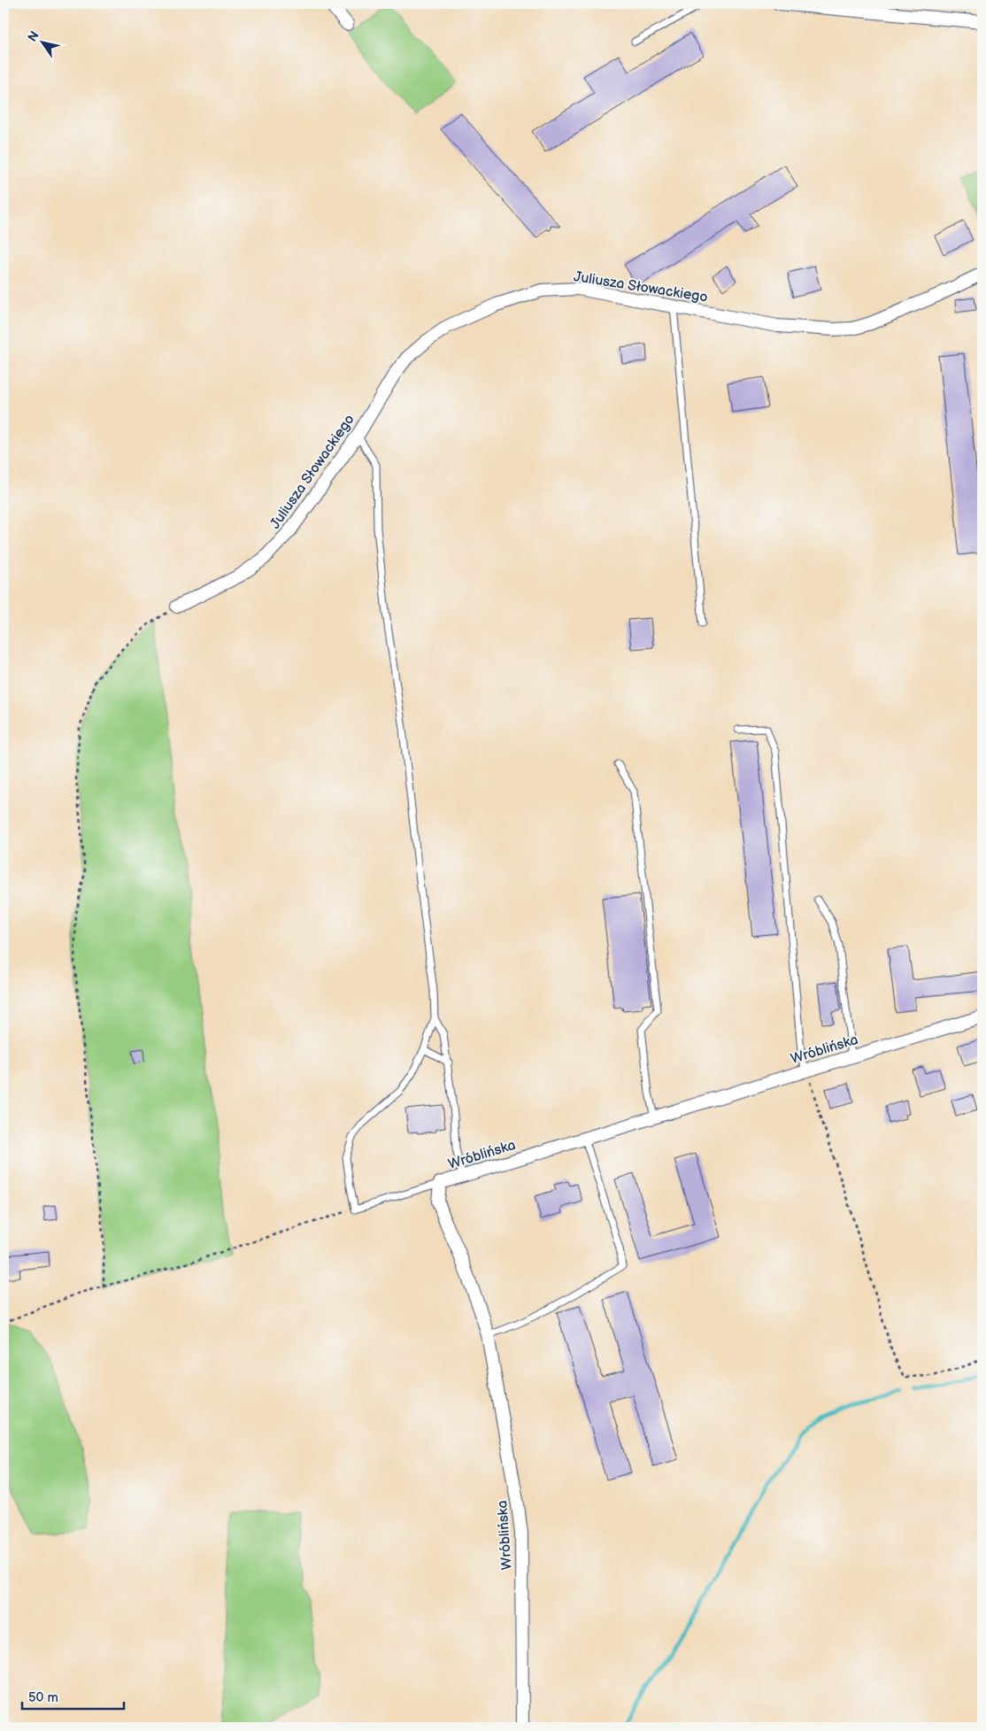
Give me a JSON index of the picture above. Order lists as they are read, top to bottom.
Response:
{
  "streets": {
    "street": ["Juliusza Słowackiego", "Wróblińska"]
  },
  "scale_bar": "50 m",
  "north": "top left"
}
